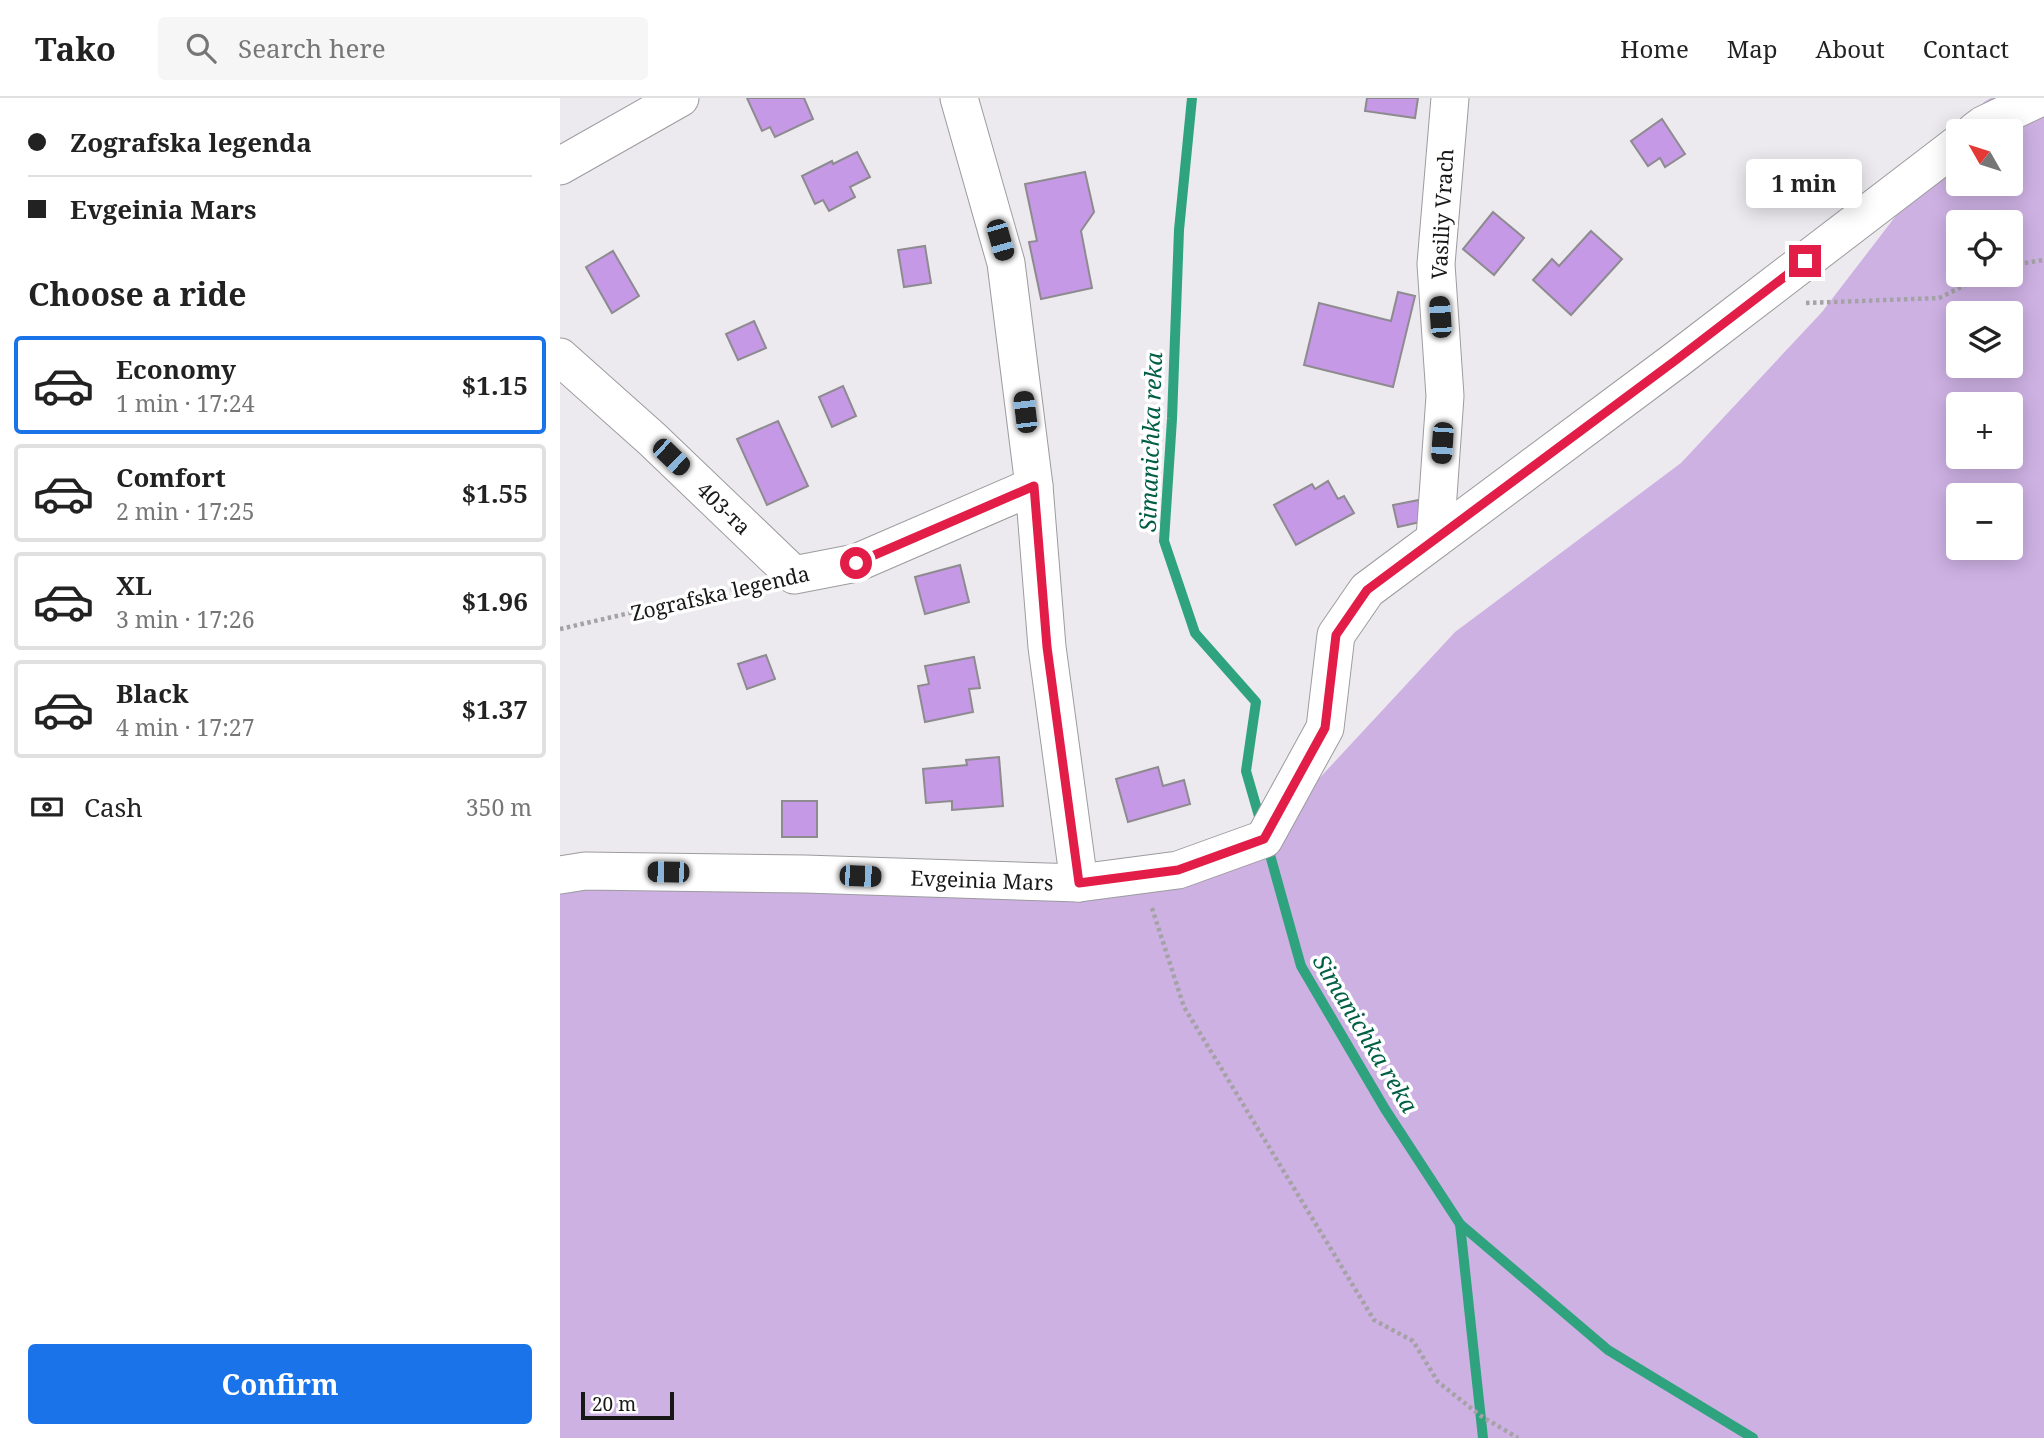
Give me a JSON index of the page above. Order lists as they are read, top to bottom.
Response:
{
  "streets": {
    "street": [
      "Vasiliy Vrach",
      "403-та",
      "Zografska legenda",
      "Evgeinia Mars"
    ]
  },
  "crossings": [
    ["Vasiliy Vrach", "Evgeinia Mars"],
    ["403-та", "Zografska legenda"]
  ],
  "water": ["Simanichka reka"],
  "scale_bar": "20 m",
  "north": "top left",
  "page": {
    "header": "Tako",
    "search": "Search here",
    "nav": [
      "Home",
      "Map",
      "About",
      "Contact"
    ],
    "banner": ["Zografska legenda", "Evgeinia Mars"],
    "map_buttons": ["+", "−"],
    "bubble": "1 min",
    "heading": "Choose a ride",
    "list": [
      {
        "name": "Economy",
        "note": "1 min · 17:24",
        "value": "$1.15"
      },
      {
        "name": "Comfort",
        "note": "2 min · 17:25",
        "value": "$1.55"
      },
      {
        "name": "XL",
        "note": "3 min · 17:26",
        "value": "$1.96"
      },
      {
        "name": "Black",
        "note": "4 min · 17:27",
        "value": "$1.37"
      }
    ],
    "pay": ["Cash", "350 m"],
    "buttons": "Confirm",
    "scale": "20 m"
  }
}
